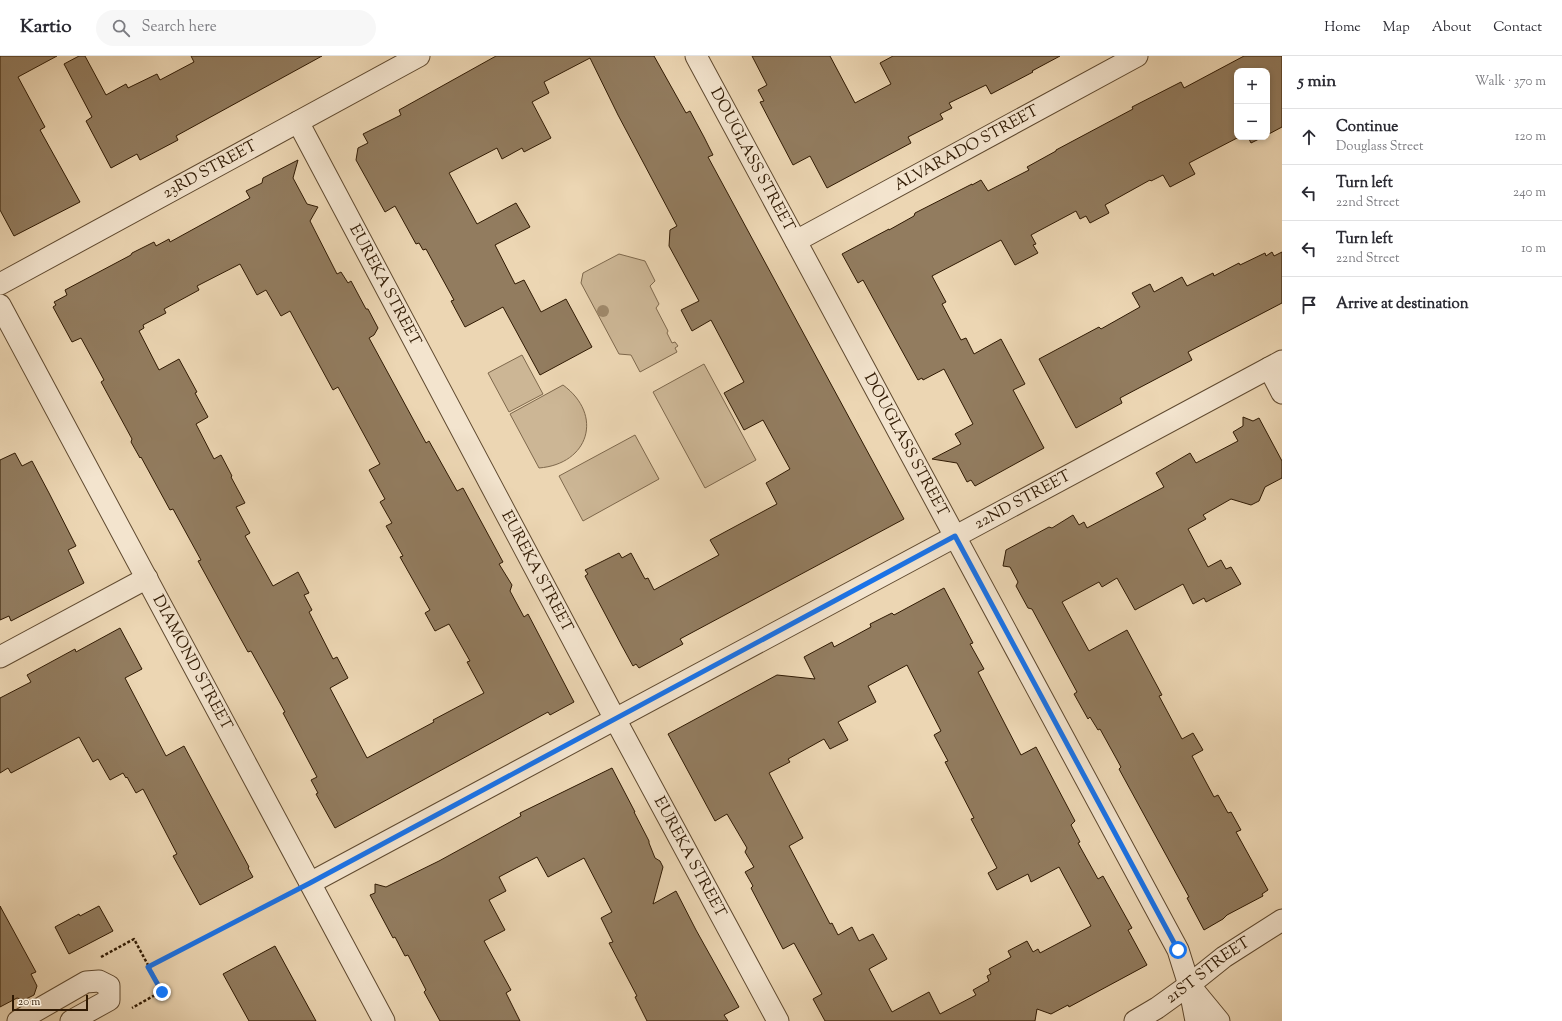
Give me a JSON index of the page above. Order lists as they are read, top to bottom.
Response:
{
  "streets": {
    "street": [
      "ALVARADO STREET",
      "DOUGLASS STREET",
      "23RD STREET",
      "EUREKA STREET",
      "22ND STREET",
      "DIAMOND STREET",
      "21ST STREET"
    ]
  },
  "crossings": [
    ["ALVARADO STREET", "DOUGLASS STREET"],
    ["DOUGLASS STREET", "22ND STREET"],
    ["DOUGLASS STREET", "21ST STREET"],
    ["23RD STREET", "EUREKA STREET"],
    ["EUREKA STREET", "22ND STREET"],
    ["22ND STREET", "DIAMOND STREET"]
  ],
  "scale_bar": "20 m",
  "page": {
    "header": "Kartio",
    "search": "Search here",
    "nav": [
      "Home",
      "Map",
      "About",
      "Contact"
    ],
    "heading": ["5 min", "Walk · 370 m"],
    "map_buttons": ["+", "−"],
    "list": [
      ["Continue", "Douglass Street", "120 m"],
      ["Turn left", "22nd Street", "240 m"],
      ["Turn left", "22nd Street", "10 m"],
      "Arrive at destination"
    ],
    "scale": "20 m"
  }
}
